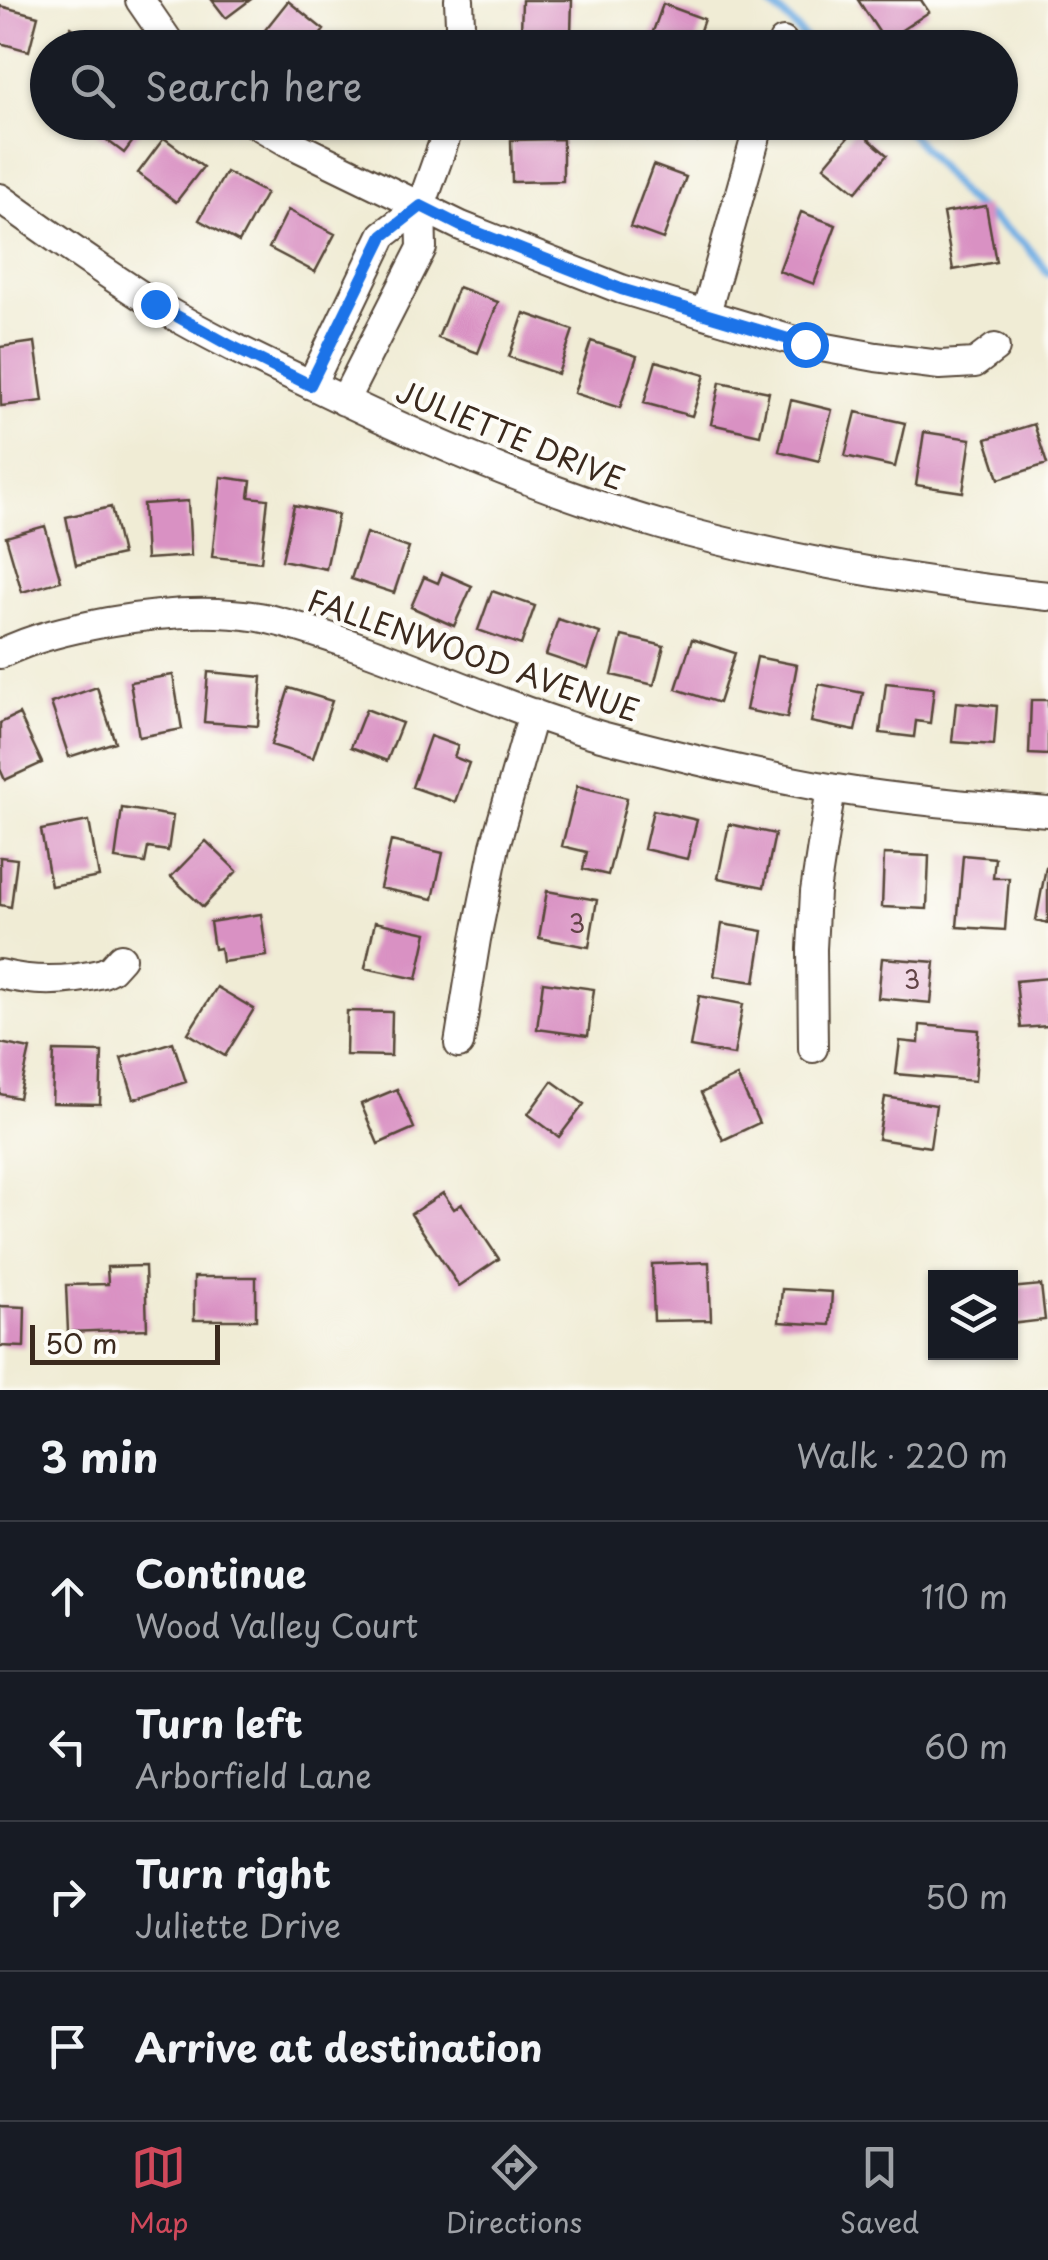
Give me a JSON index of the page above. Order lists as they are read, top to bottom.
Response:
{
  "streets": {
    "street": ["JULIETTE DRIVE", "FALLENWOOD AVENUE"]
  },
  "house_numbers": ["3", "3"],
  "scale_bar": "50 m",
  "page": {
    "search": "Search here",
    "scale": "50 m",
    "heading": ["3 min", "Walk · 220 m"],
    "list": [
      ["Continue", "Wood Valley Court", "110 m"],
      ["Turn left", "Arborfield Lane", "60 m"],
      ["Turn right", "Juliette Drive", "50 m"],
      "Arrive at destination"
    ],
    "nav": ["Map", "Directions", "Saved"]
  }
}
